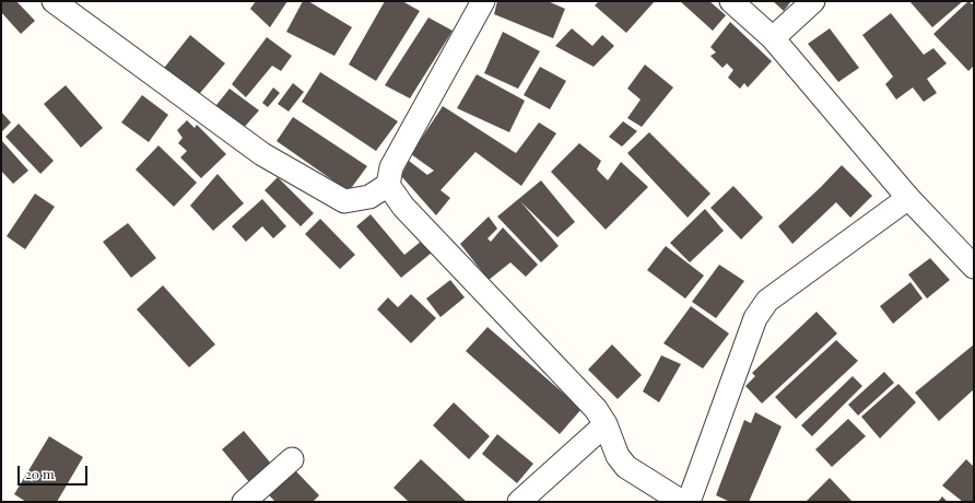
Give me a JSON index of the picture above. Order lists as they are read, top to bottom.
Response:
{
  "scale_bar": "20 m"
}
